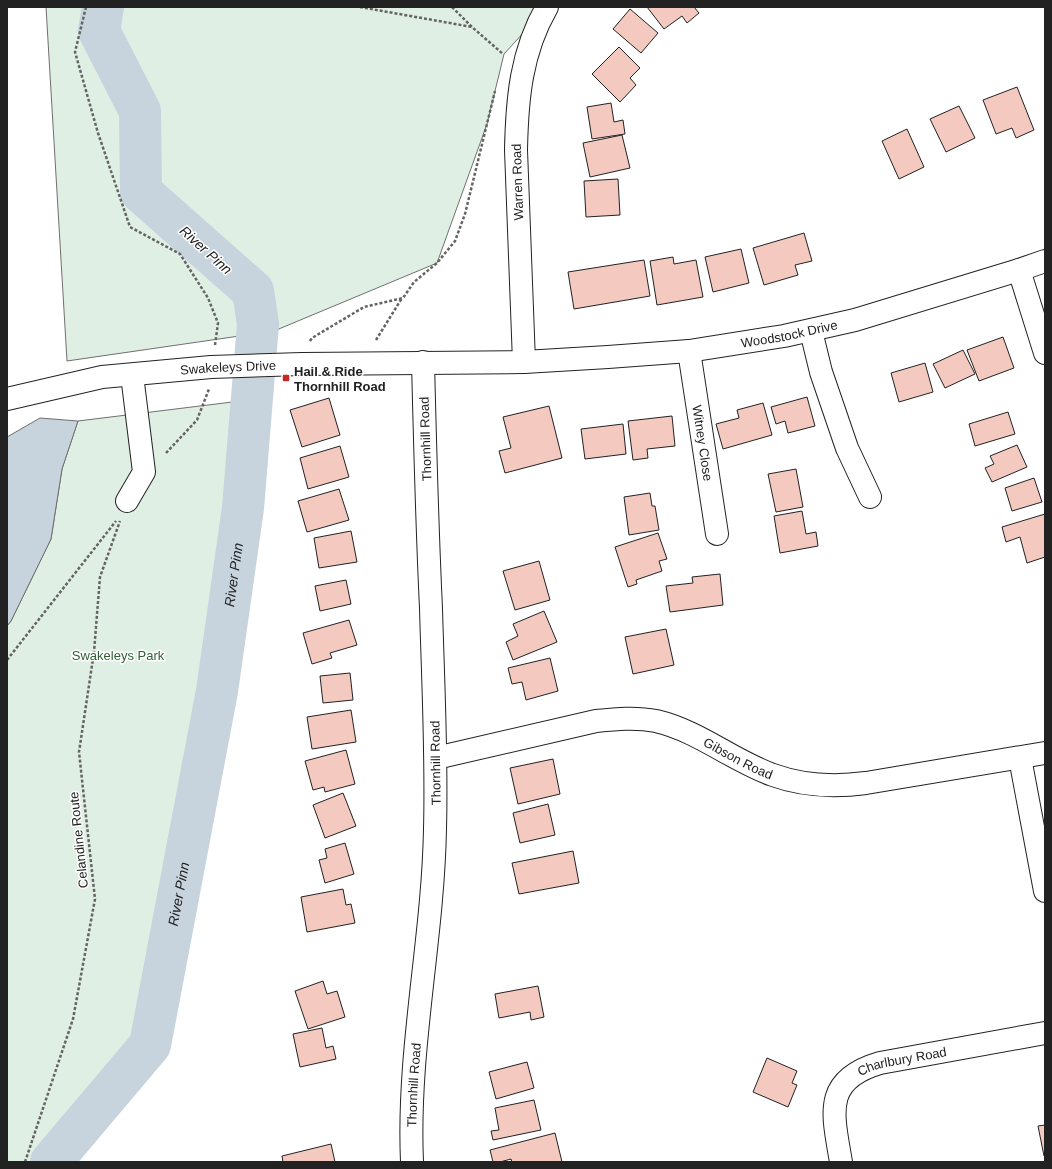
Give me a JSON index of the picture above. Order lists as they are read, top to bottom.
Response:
{
  "streets": {
    "street": [
      "Warren Road",
      "Woodstock Drive",
      "Swakeleys Drive",
      "Thornhill Road",
      "Witney Close",
      "Gibson Road",
      "Charlbury Road"
    ],
    "path": ["Celandine Route"]
  },
  "crossings": [
    ["Warren Road", "Woodstock Drive"],
    ["Warren Road", "Swakeleys Drive"],
    ["Woodstock Drive", "Swakeleys Drive"],
    ["Woodstock Drive", "Witney Close"],
    ["Swakeleys Drive", "Thornhill Road"],
    ["Thornhill Road", "Gibson Road"]
  ],
  "water": ["River Pinn"],
  "parks": ["Swakeleys Park"],
  "places": {
    "transit": ["Hail & Ride Thornhill Road"]
  }
}
